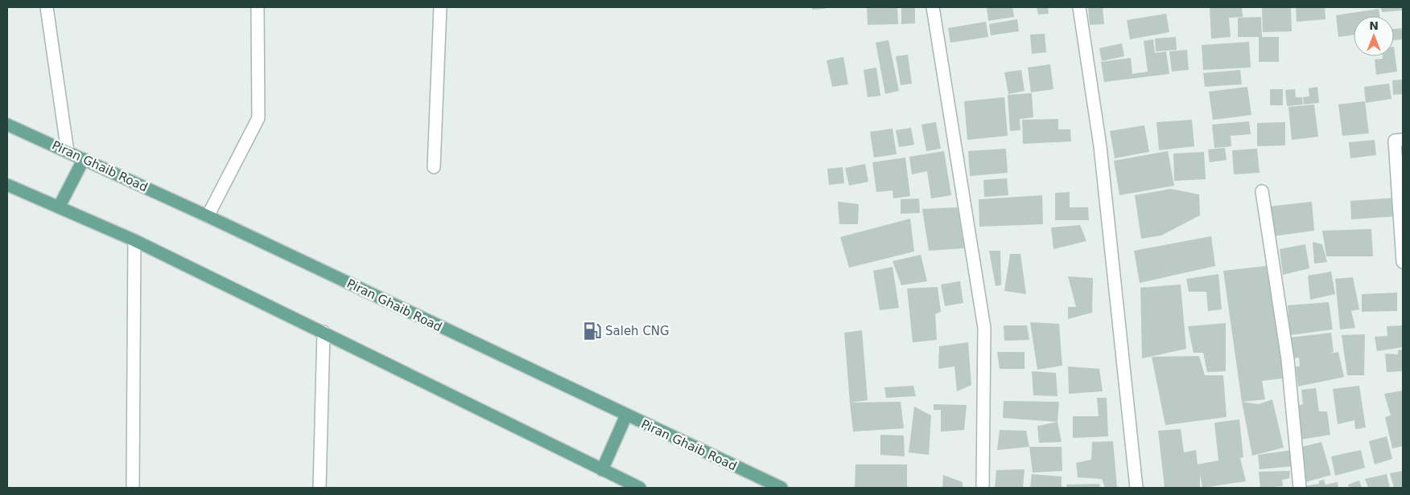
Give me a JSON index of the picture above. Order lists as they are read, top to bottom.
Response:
{
  "streets": {
    "main road": ["Piran Ghaib Road"]
  },
  "places": {
    "fuel station": ["Saleh CNG"]
  },
  "north": "top"
}
